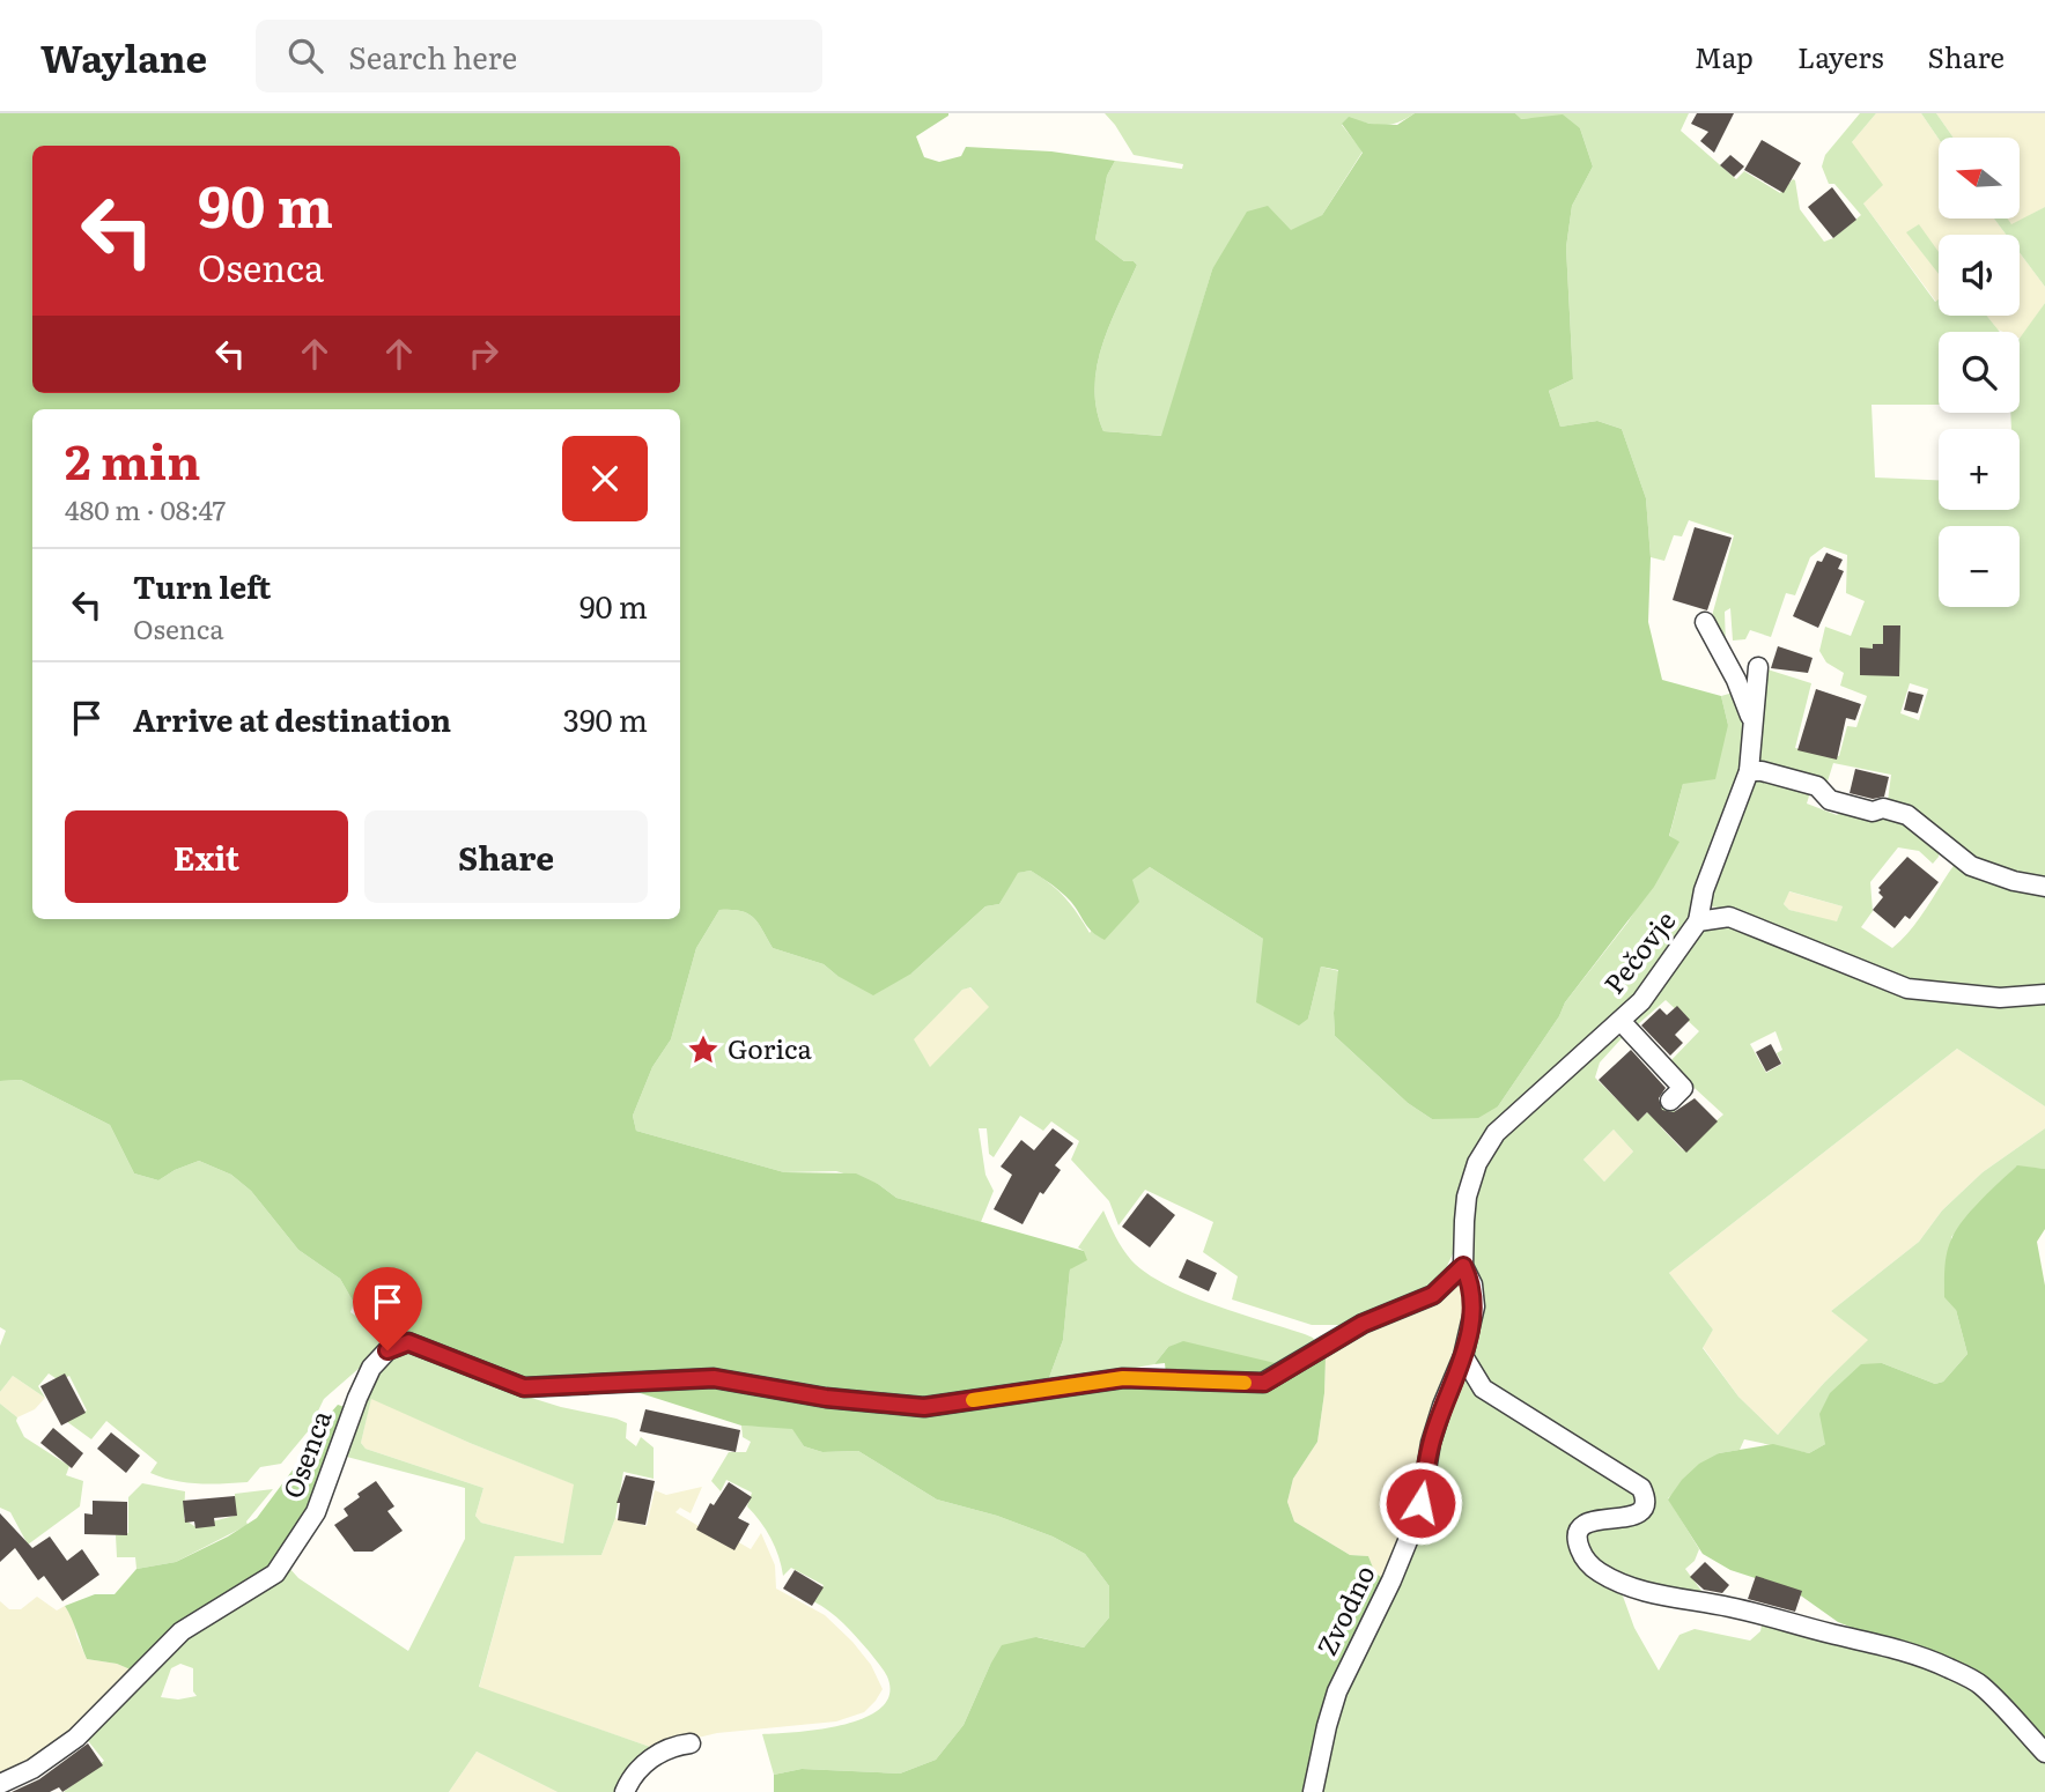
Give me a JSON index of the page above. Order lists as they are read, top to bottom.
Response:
{
  "streets": {
    "street": ["Pečovje", "Osenca", "Zvodno"]
  },
  "crossings": [
    ["Pečovje", "Osenca"],
    ["Pečovje", "Zvodno"],
    ["Osenca", "Zvodno"]
  ],
  "places": {
    "place": ["Gorica"]
  },
  "north": "left",
  "page": {
    "header": "Waylane",
    "search": "Search here",
    "nav": ["Map", "Layers", "Share"],
    "map_buttons": ["+", "−"],
    "turn": ["90 m", "Osenca"],
    "heading": ["2 min", "480 m · 08:47"],
    "list": [
      {
        "name": "Turn left",
        "note": "Osenca",
        "value": "90 m"
      },
      {
        "name": "Arrive at destination",
        "value": "390 m"
      }
    ],
    "buttons": ["Exit", "Share"]
  }
}
